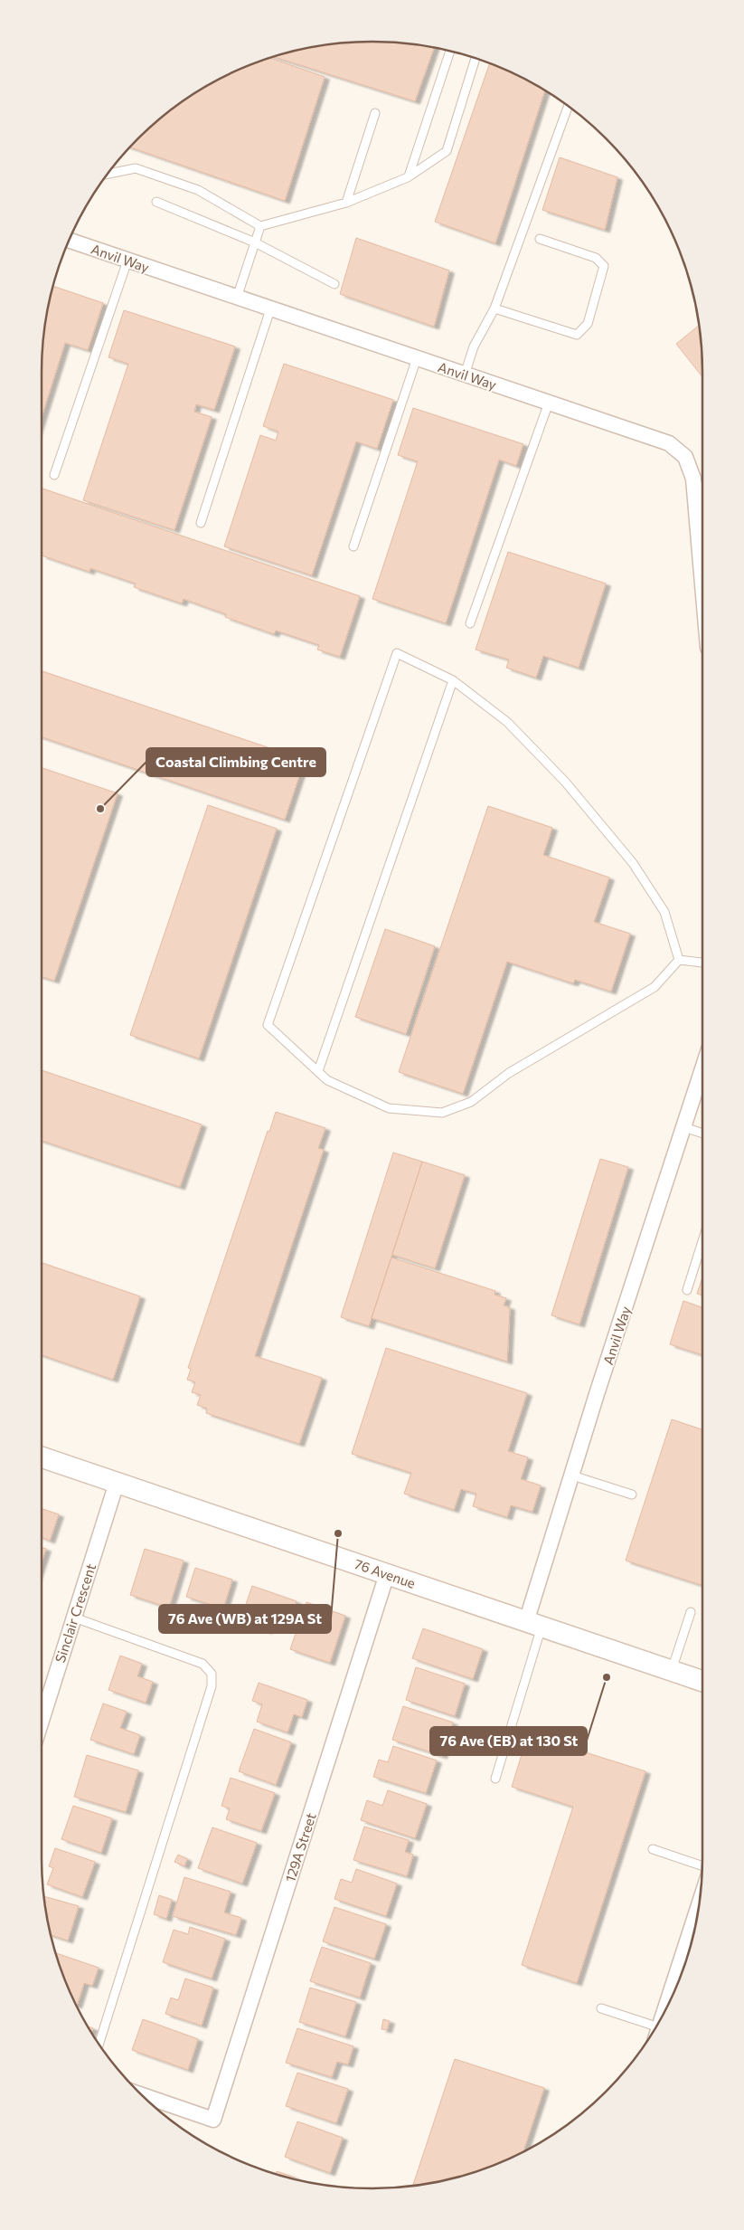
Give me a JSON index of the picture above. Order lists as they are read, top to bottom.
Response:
{
  "streets": {
    "main road": ["76 Avenue"],
    "street": ["Anvil Way", "Sinclair Crescent", "129A Street"]
  },
  "crossings": [
    ["Anvil Way", "76 Avenue"],
    ["76 Avenue", "Sinclair Crescent"],
    ["76 Avenue", "129A Street"]
  ],
  "places": ["Coastal Climbing Centre", "76 Ave (WB) at 129A St", "76 Ave (EB) at 130 St"]
}
